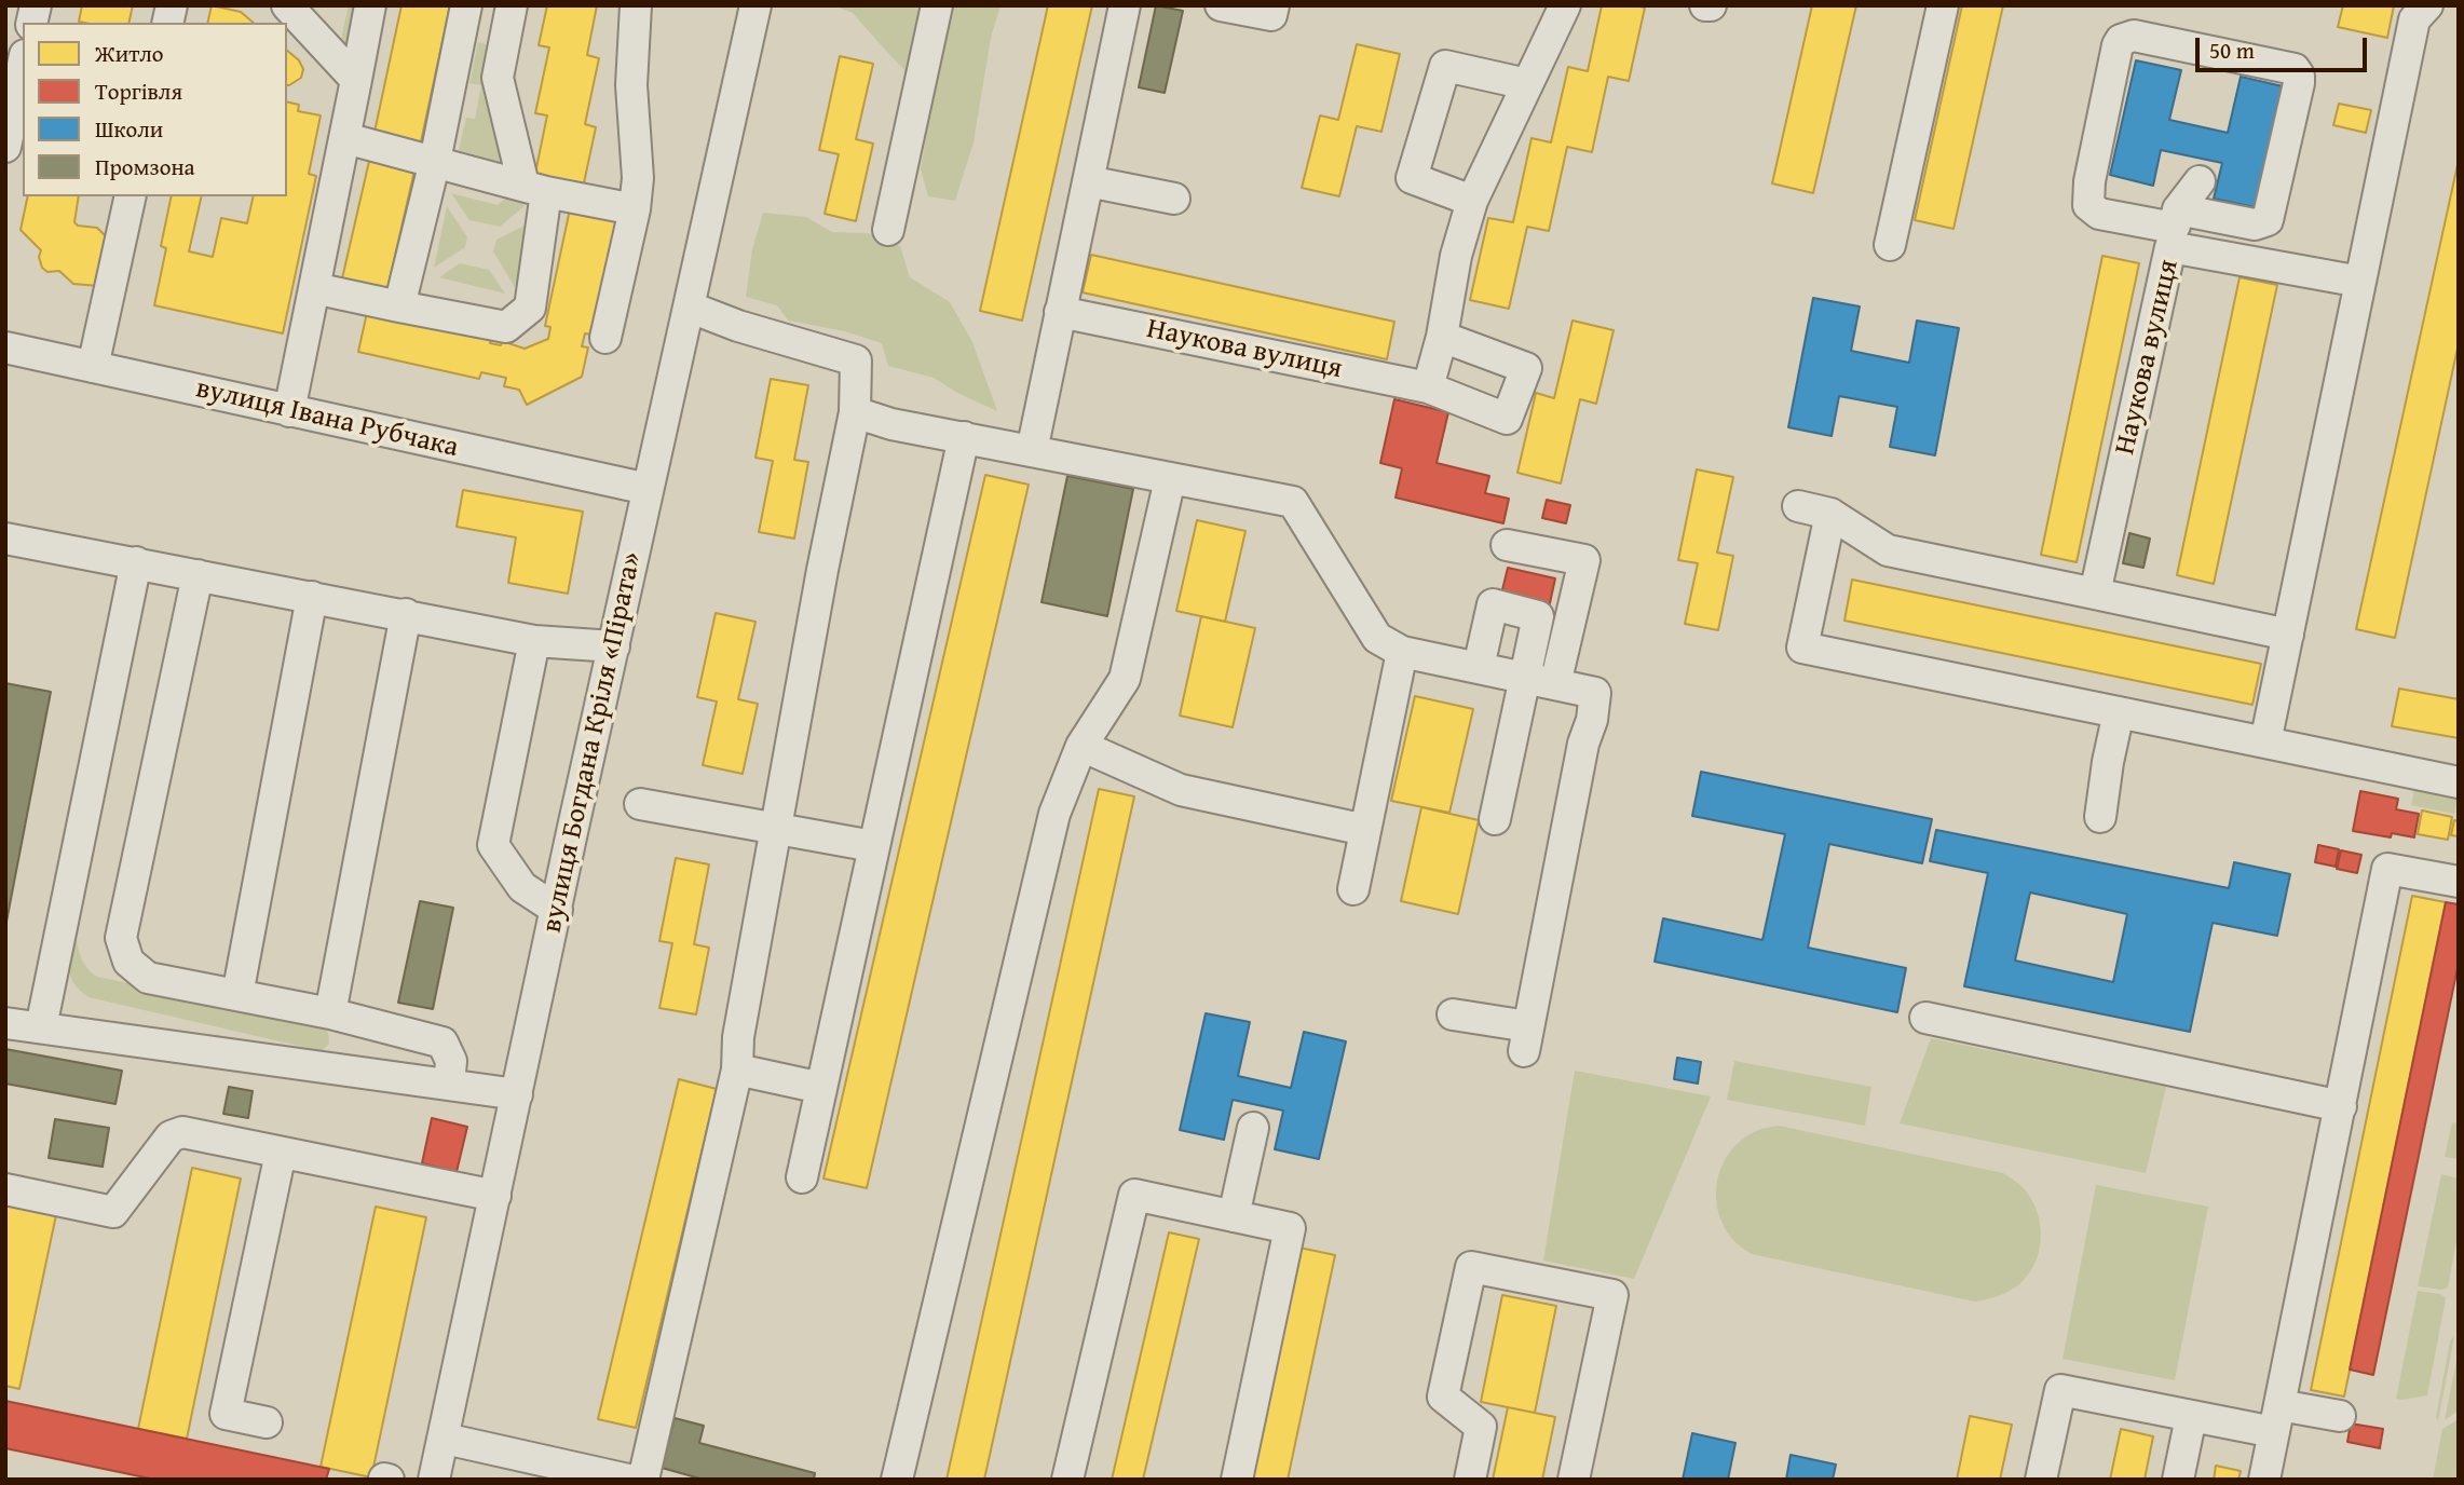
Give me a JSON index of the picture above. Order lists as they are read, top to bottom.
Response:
{
  "streets": {
    "street": ["Наукова вулиця", "вулиця Івана Рубчака", "вулиця Богдана Кріля «Пірата»"]
  },
  "crossings": [
    ["вулиця Івана Рубчака", "вулиця Богдана Кріля «Пірата»"]
  ],
  "legend": [
    "Житло",
    "Торгівля",
    "Школи",
    "Промзона"
  ],
  "scale_bar": "50 m"
}
